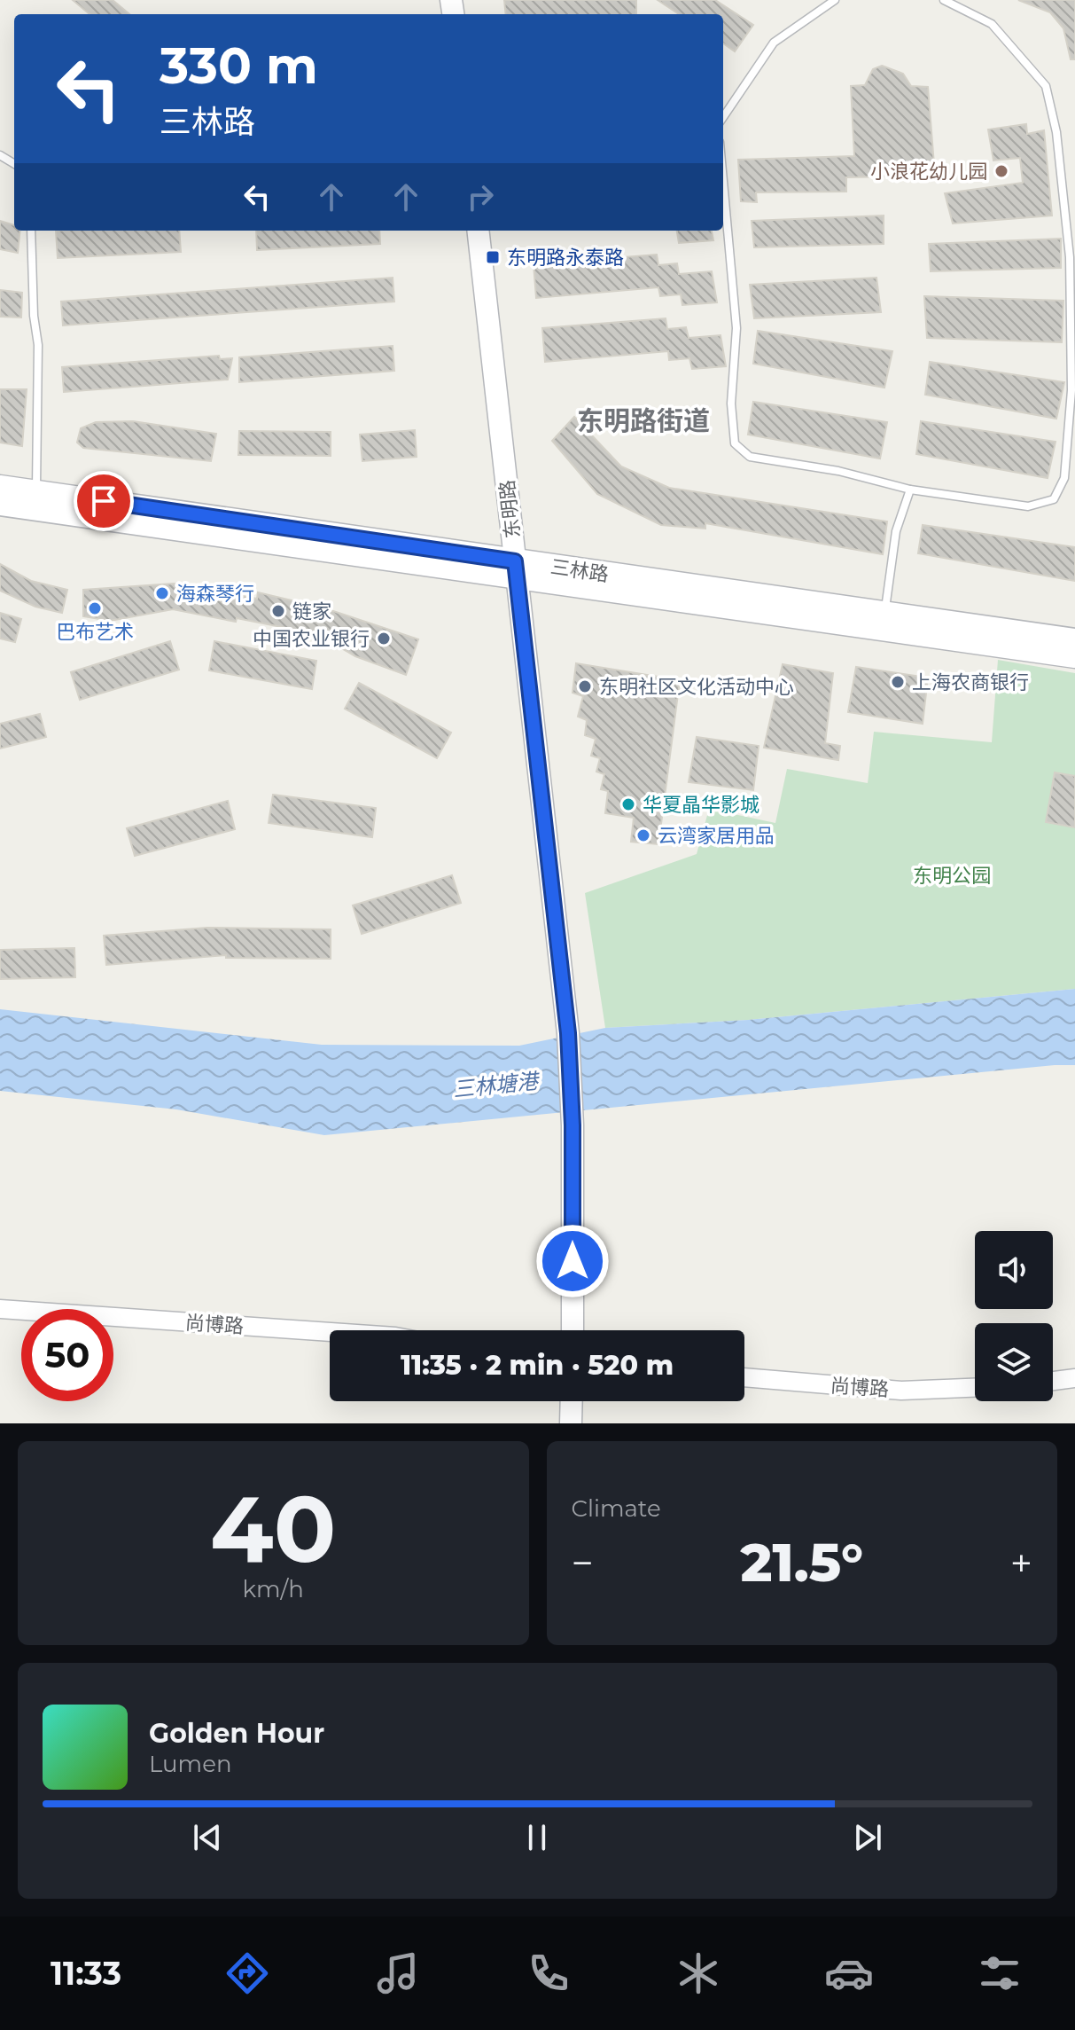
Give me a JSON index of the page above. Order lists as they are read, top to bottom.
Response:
{
  "streets": {
    "main road": ["东明路", "三林路"],
    "street": ["尚博路"]
  },
  "crossings": [
    ["东明路", "三林路"]
  ],
  "districts": ["东明路街道"],
  "water": ["三林塘港"],
  "parks": ["东明公园"],
  "places": {
    "other": [
      "小浪花幼儿园",
      "海森琴行",
      "巴布艺术",
      "链家",
      "中国农业银行",
      "上海农商银行",
      "东明社区文化活动中心",
      "华夏晶华影城",
      "云湾家居用品"
    ],
    "transit": ["东明路永泰路"]
  },
  "page": {
    "turn": ["330 m", "三林路"],
    "limit": "50",
    "trip": "11:35 · 2 min · 520 m",
    "tile": [
      ["40", "km/h"],
      "Climate"
    ],
    "heat": ["−", "21.5°", "+"],
    "song": ["Golden Hour", "Lumen"],
    "tabs": "11:33"
  }
}
